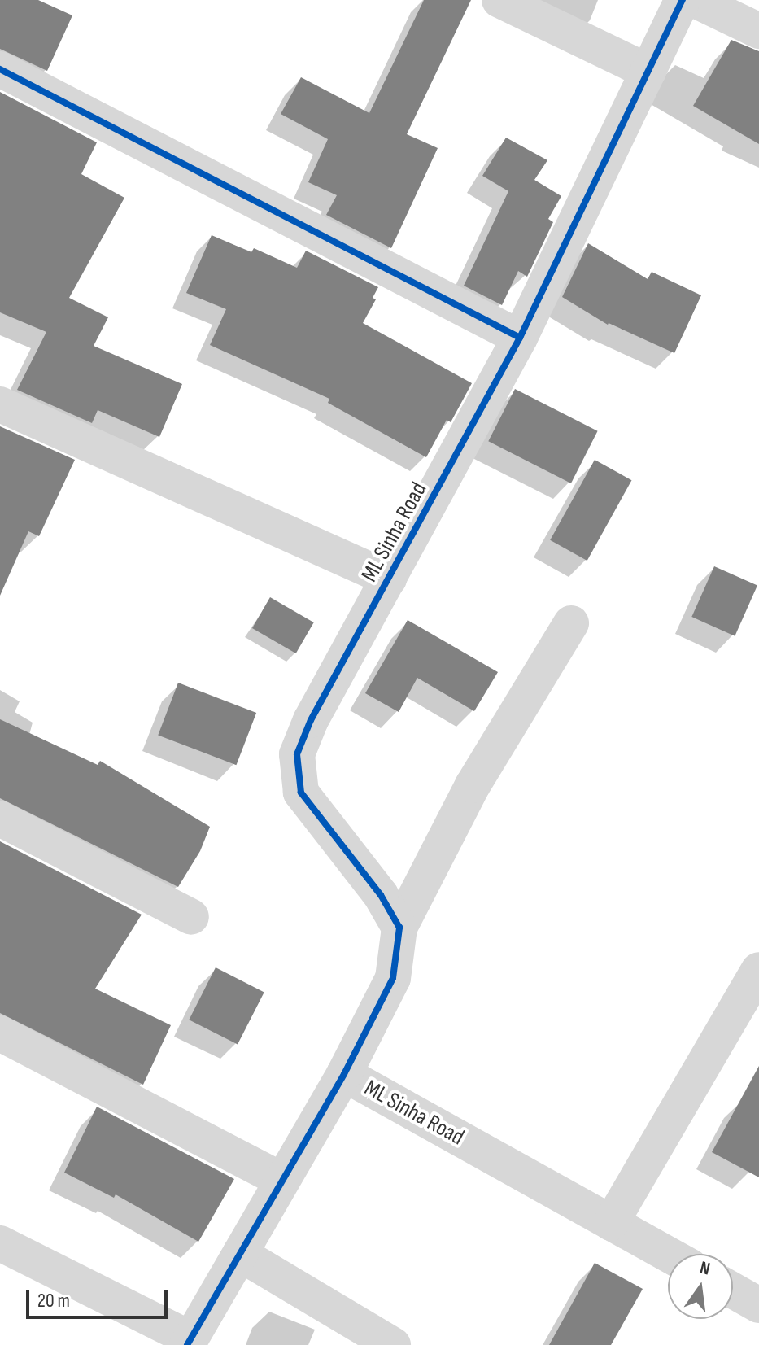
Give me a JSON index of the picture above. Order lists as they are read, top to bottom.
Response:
{
  "streets": {
    "street": ["ML Sinha Road"]
  },
  "scale_bar": "20 m",
  "north": "top"
}
